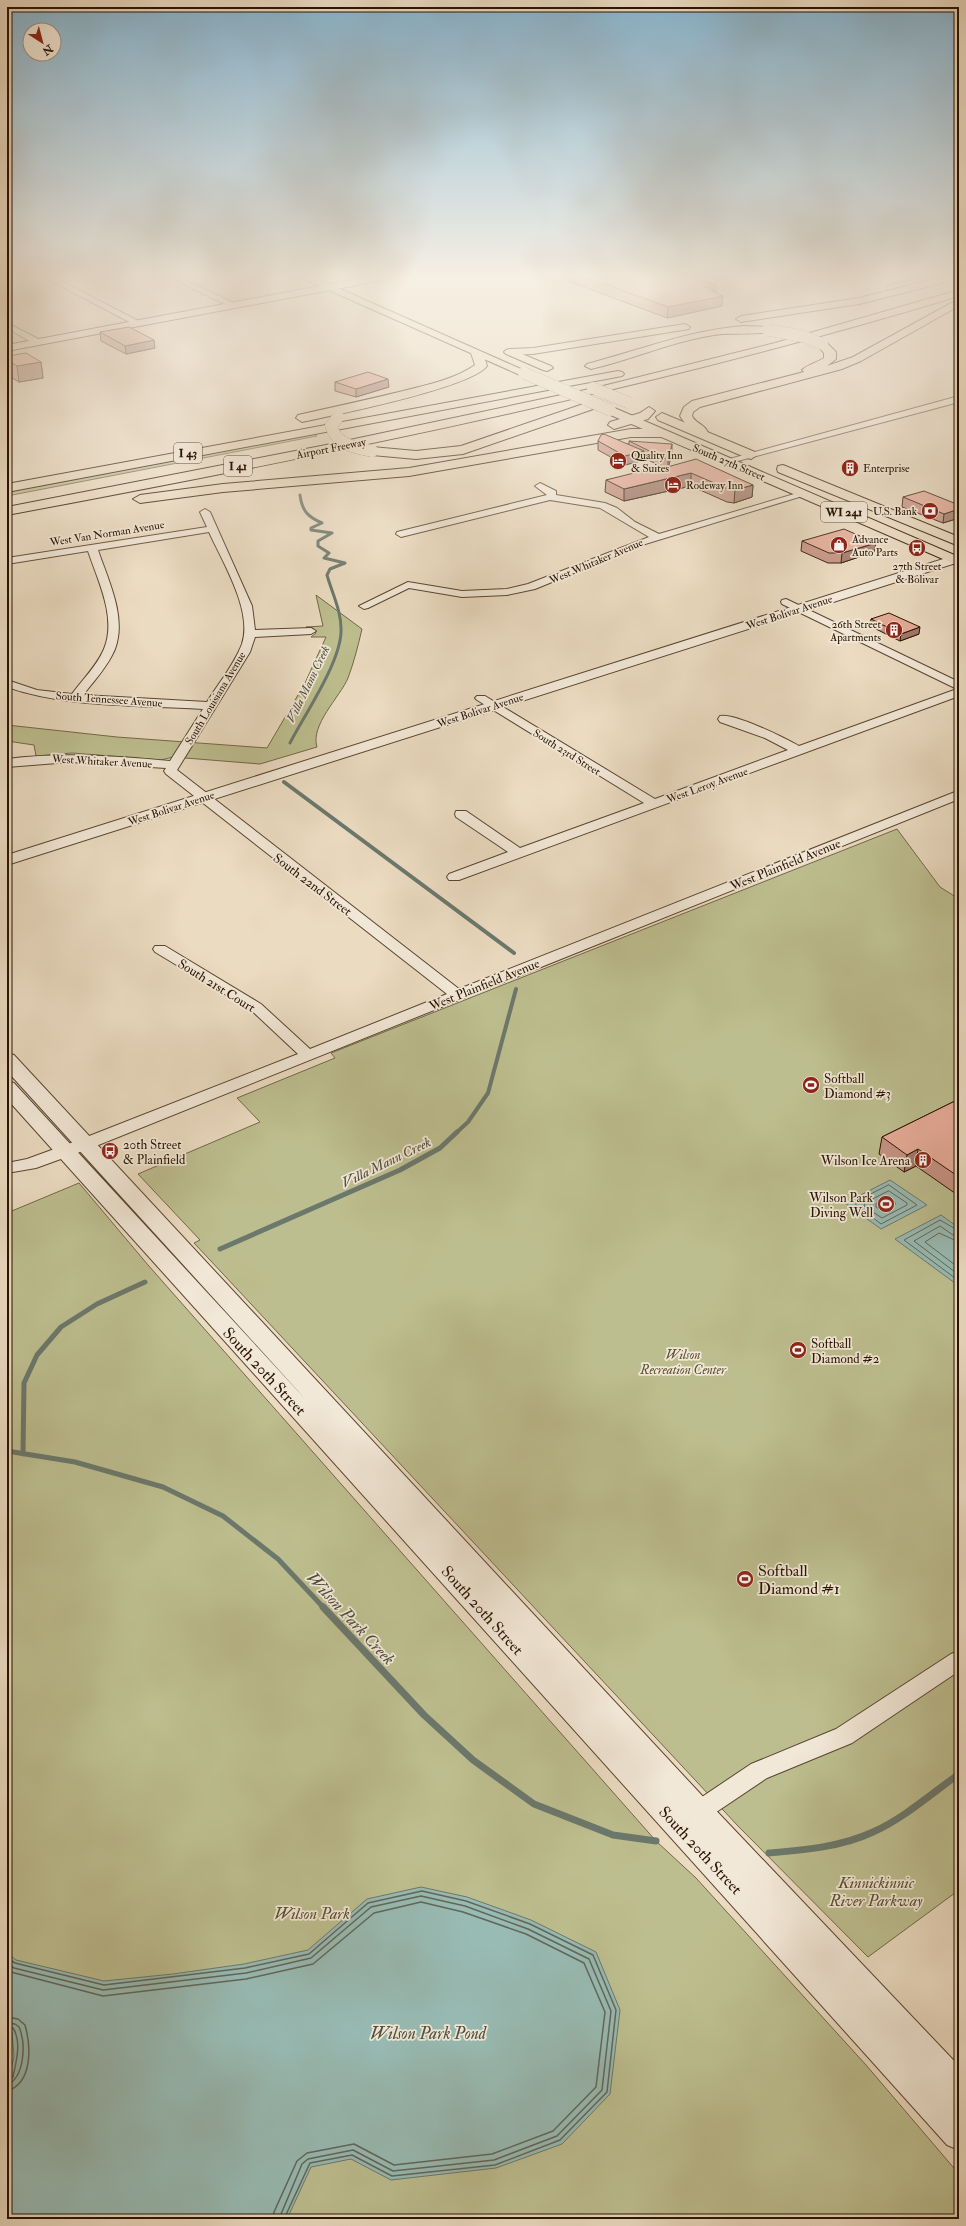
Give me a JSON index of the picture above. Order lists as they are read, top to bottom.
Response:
{
  "streets": {
    "main road": [
      "Airport Freeway",
      "I 43",
      "South 27th Street",
      "I 41",
      "WI 241"
    ],
    "street": [
      "West Van Norman Avenue",
      "West Whitaker Avenue",
      "West Bolivar Avenue",
      "South Louisiana Avenue",
      "South Tennessee Avenue",
      "South 23rd Street",
      "West Leroy Avenue",
      "West Plainfield Avenue",
      "South 22nd Street",
      "South 21st Court",
      "South 20th Street"
    ]
  },
  "crossings": [
    ["Airport Freeway", "I 41"],
    ["South 27th Street", "West Whitaker Avenue"],
    ["South 27th Street", "West Bolivar Avenue"],
    ["West Van Norman Avenue", "South Louisiana Avenue"],
    ["West Whitaker Avenue", "South Louisiana Avenue"],
    ["West Whitaker Avenue", "South 22nd Street"],
    ["West Bolivar Avenue", "South 23rd Street"],
    ["West Bolivar Avenue", "South 22nd Street"],
    ["South Louisiana Avenue", "South Tennessee Avenue"],
    ["South Louisiana Avenue", "South 22nd Street"],
    ["South 23rd Street", "West Leroy Avenue"],
    ["West Plainfield Avenue", "South 22nd Street"],
    ["West Plainfield Avenue", "South 21st Court"],
    ["West Plainfield Avenue", "South 20th Street"]
  ],
  "water": ["Villa Mann Creek", "Wilson Park Creek", "Wilson Park Pond"],
  "parks": ["Wilson Recreation Center", "Kinnickinnic River Parkway", "Wilson Park"],
  "places": {
    "hotel": ["Quality Inn & Suites", "Rodeway Inn"],
    "building": ["Enterprise", "26th Street Apartments", "Wilson Ice Arena"],
    "bank": ["U.S. Bank"],
    "shop": ["Advance Auto Parts"],
    "bus stop": ["27th Street & Bolivar", "20th Street & Plainfield"],
    "sports": [
      "Softball Diamond #3",
      "Wilson Park Diving Well",
      "Softball Diamond #2",
      "Softball Diamond #1"
    ]
  },
  "north": "bottom right"
}
